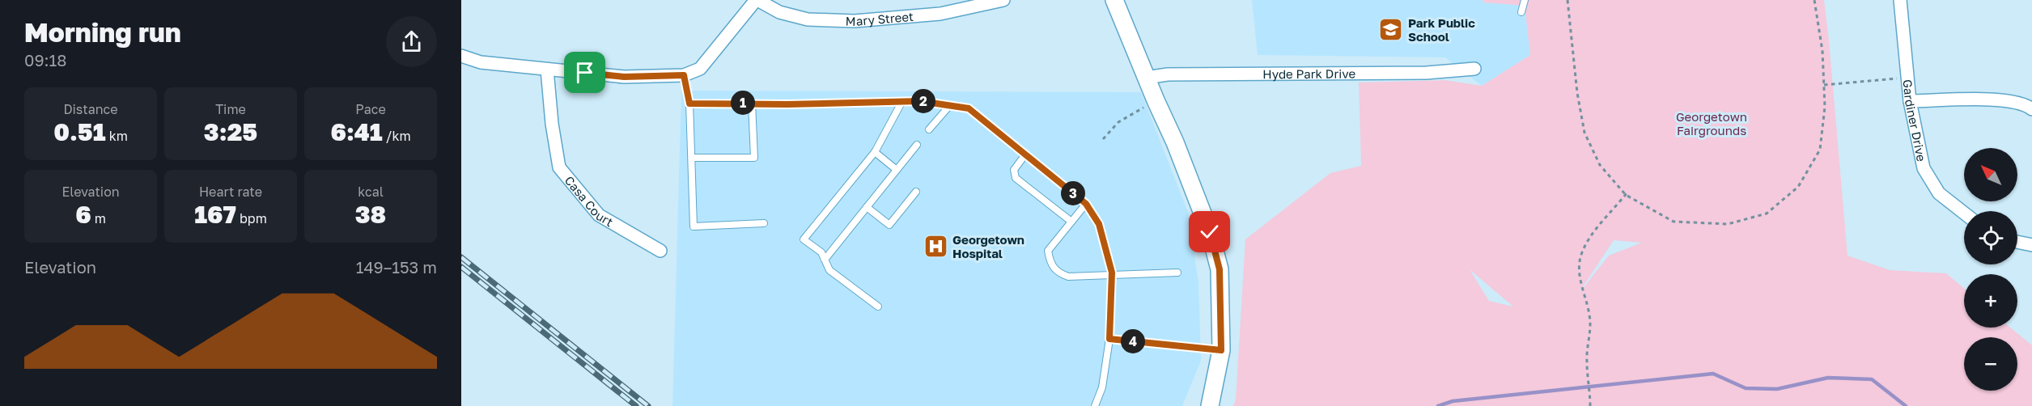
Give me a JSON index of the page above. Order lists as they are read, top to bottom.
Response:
{
  "streets": {
    "street": [
      "Mary Street",
      "Hyde Park Drive",
      "Gardiner Drive",
      "Casa Court"
    ]
  },
  "parks": ["Georgetown Fairgrounds"],
  "places": {
    "school or university": ["Park Public School"],
    "hospital": ["Georgetown Hospital"]
  },
  "north": "top left",
  "page": {
    "heading": ["Morning run", "09:18"],
    "stats": [
      ["Distance", "0.51 km"],
      ["Time", "3:25"],
      ["Pace", "6:41 /km"],
      ["Elevation", "6 m"],
      ["Heart rate", "167 bpm"],
      ["kcal", "38"]
    ],
    "pins": [
      "2",
      "1",
      "3",
      "4"
    ],
    "map_buttons": ["+", "−"],
    "chart": ["Elevation", "149–153 m"]
  }
}
